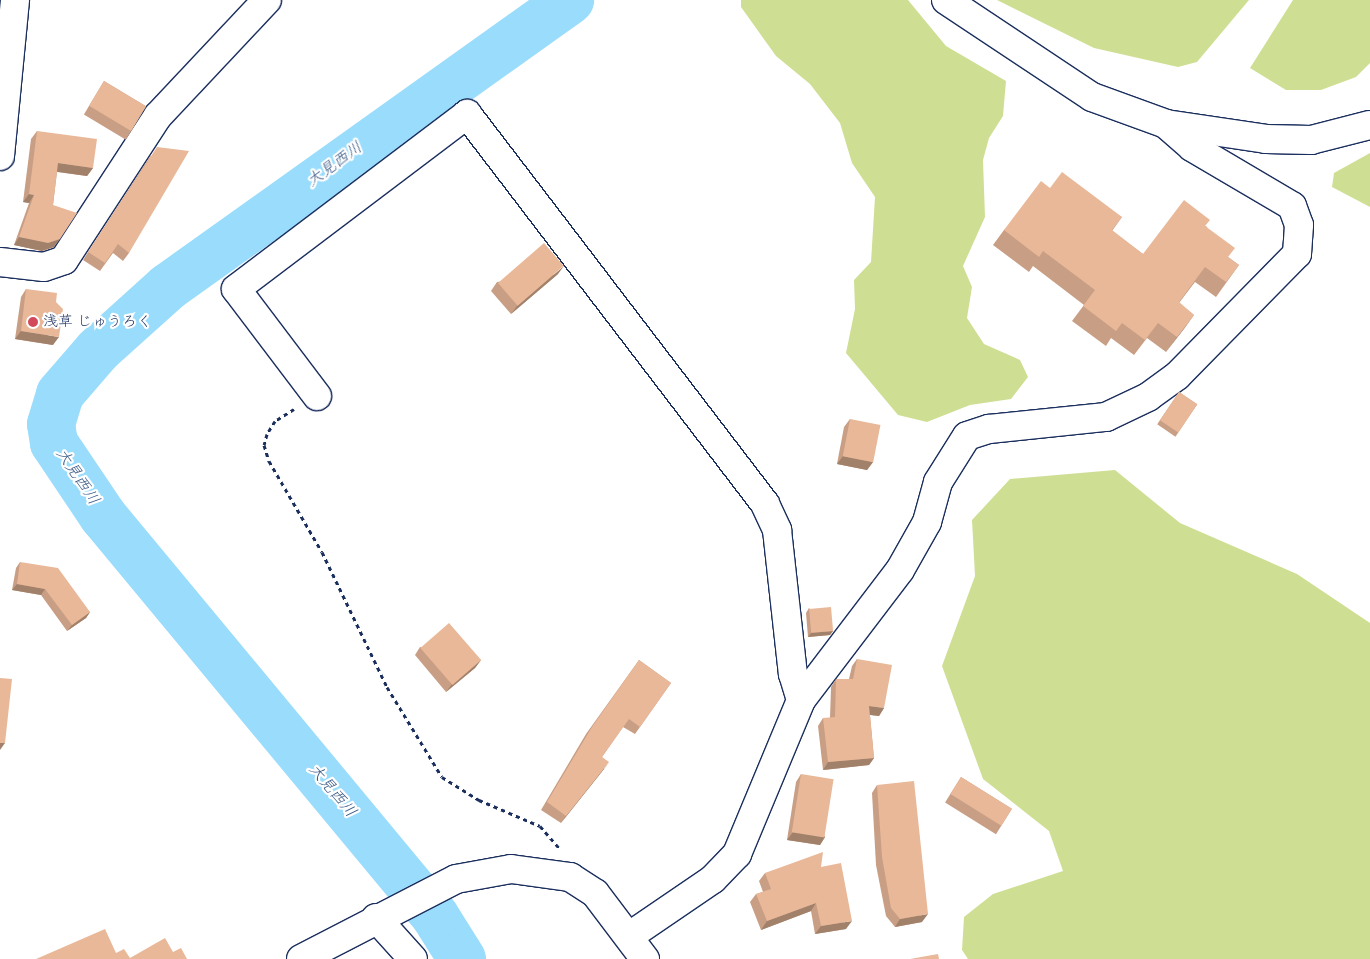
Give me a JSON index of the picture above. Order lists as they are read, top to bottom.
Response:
{
  "water": ["大見西川"],
  "places": ["浅草 じゅうろく"]
}
